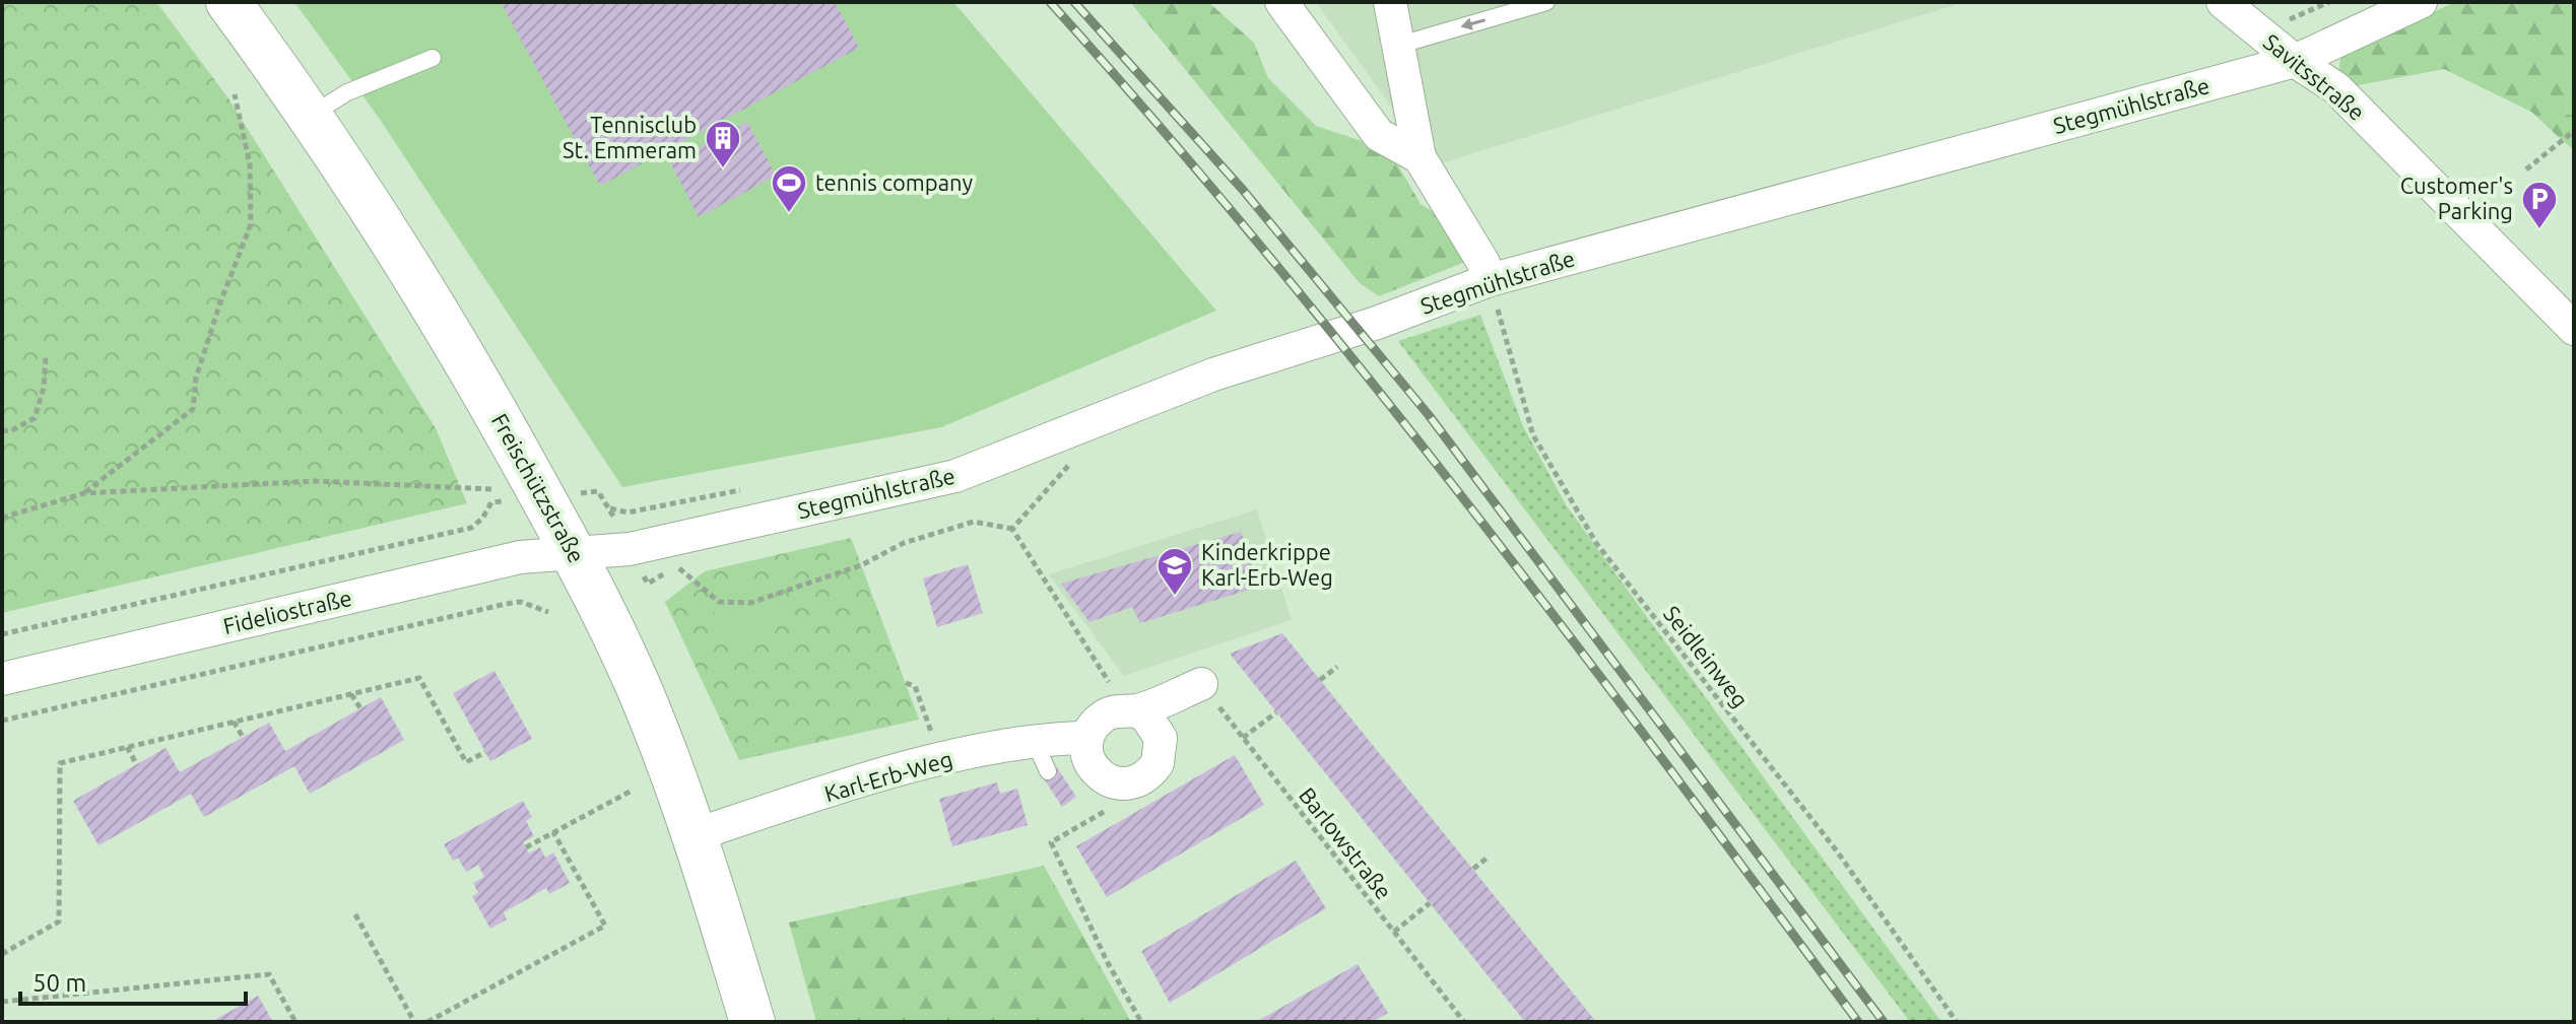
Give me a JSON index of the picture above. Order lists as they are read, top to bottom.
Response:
{
  "streets": {
    "main road": ["Freischützstraße"],
    "street": [
      "Savitsstraße",
      "Stegmühlstraße",
      "Fideliostraße",
      "Karl-Erb-Weg"
    ],
    "path": ["Seidleinweg", "Barlowstraße"]
  },
  "crossings": [
    ["Savitsstraße", "Stegmühlstraße"],
    ["Stegmühlstraße", "Freischützstraße"],
    ["Stegmühlstraße", "Fideliostraße"],
    ["Stegmühlstraße", "Seidleinweg"],
    ["Freischützstraße", "Fideliostraße"],
    ["Freischützstraße", "Karl-Erb-Weg"]
  ],
  "places": {
    "building": ["Tennisclub St. Emmeram"],
    "sports": ["tennis company"],
    "parking": ["Customer's Parking"],
    "school or university": ["Kinderkrippe Karl-Erb-Weg"]
  },
  "scale_bar": "50 m"
}
